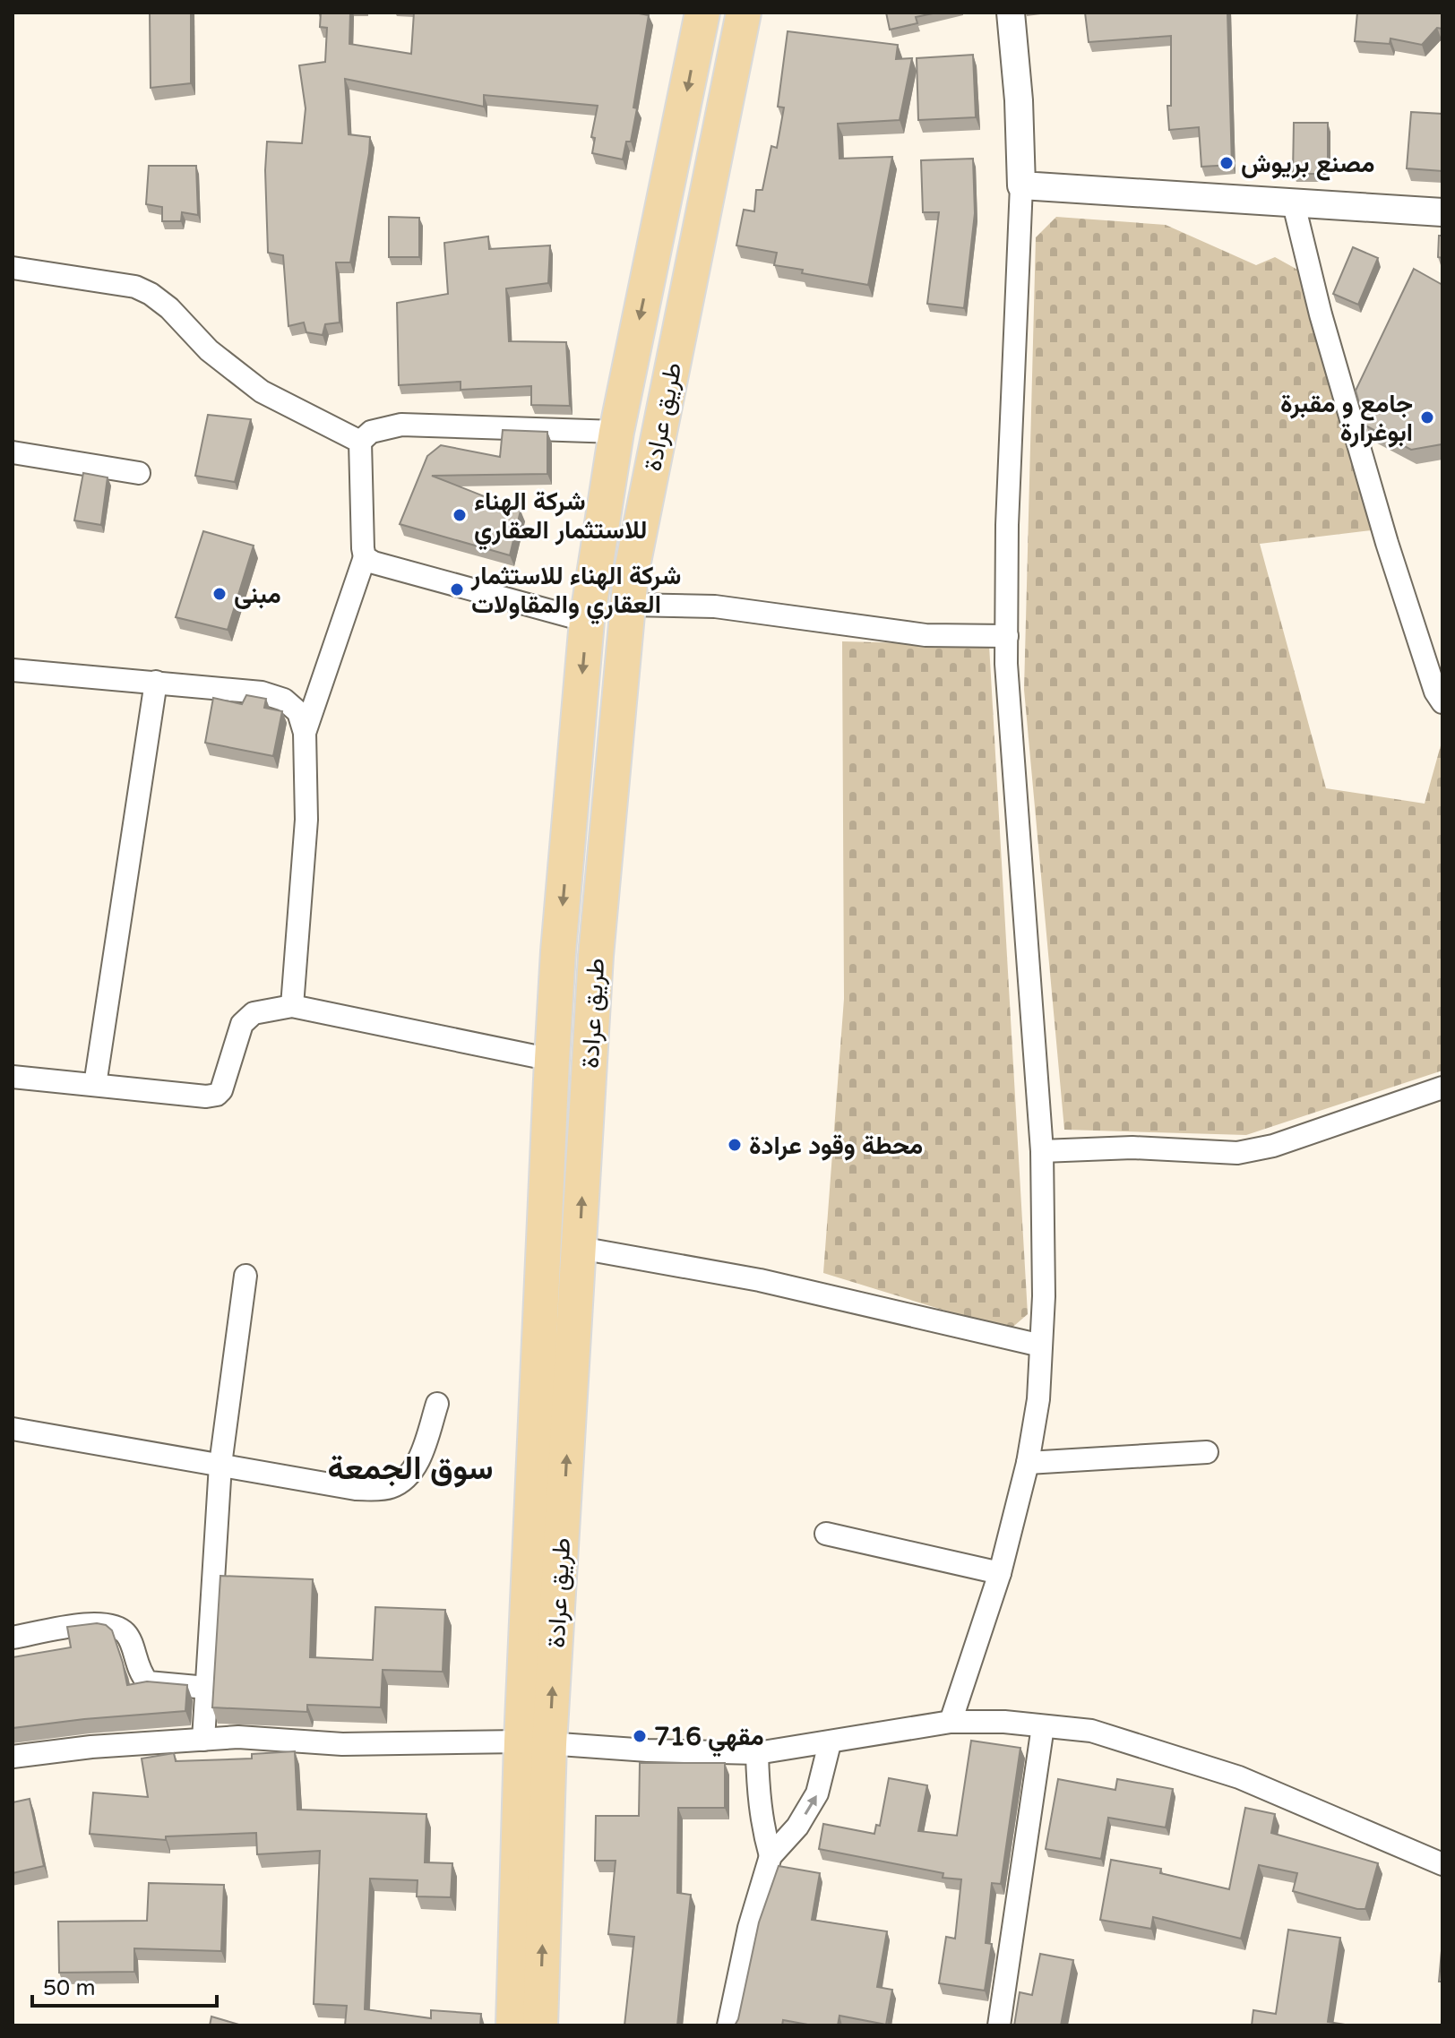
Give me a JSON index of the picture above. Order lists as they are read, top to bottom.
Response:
{
  "streets": {
    "main road": ["طريق عرادة"]
  },
  "districts": ["سوق الجمعة"],
  "places": [
    "مصنع بريوش",
    "جامع و مقبرة ابوغرارة",
    "شركة الهناء للاستثمار العقاري",
    "شركة الهناء للاستثمار العقاري والمقاولات",
    "مبنى",
    "محطة وقود عرادة",
    "مقهي 716"
  ],
  "scale_bar": "50 m"
}
